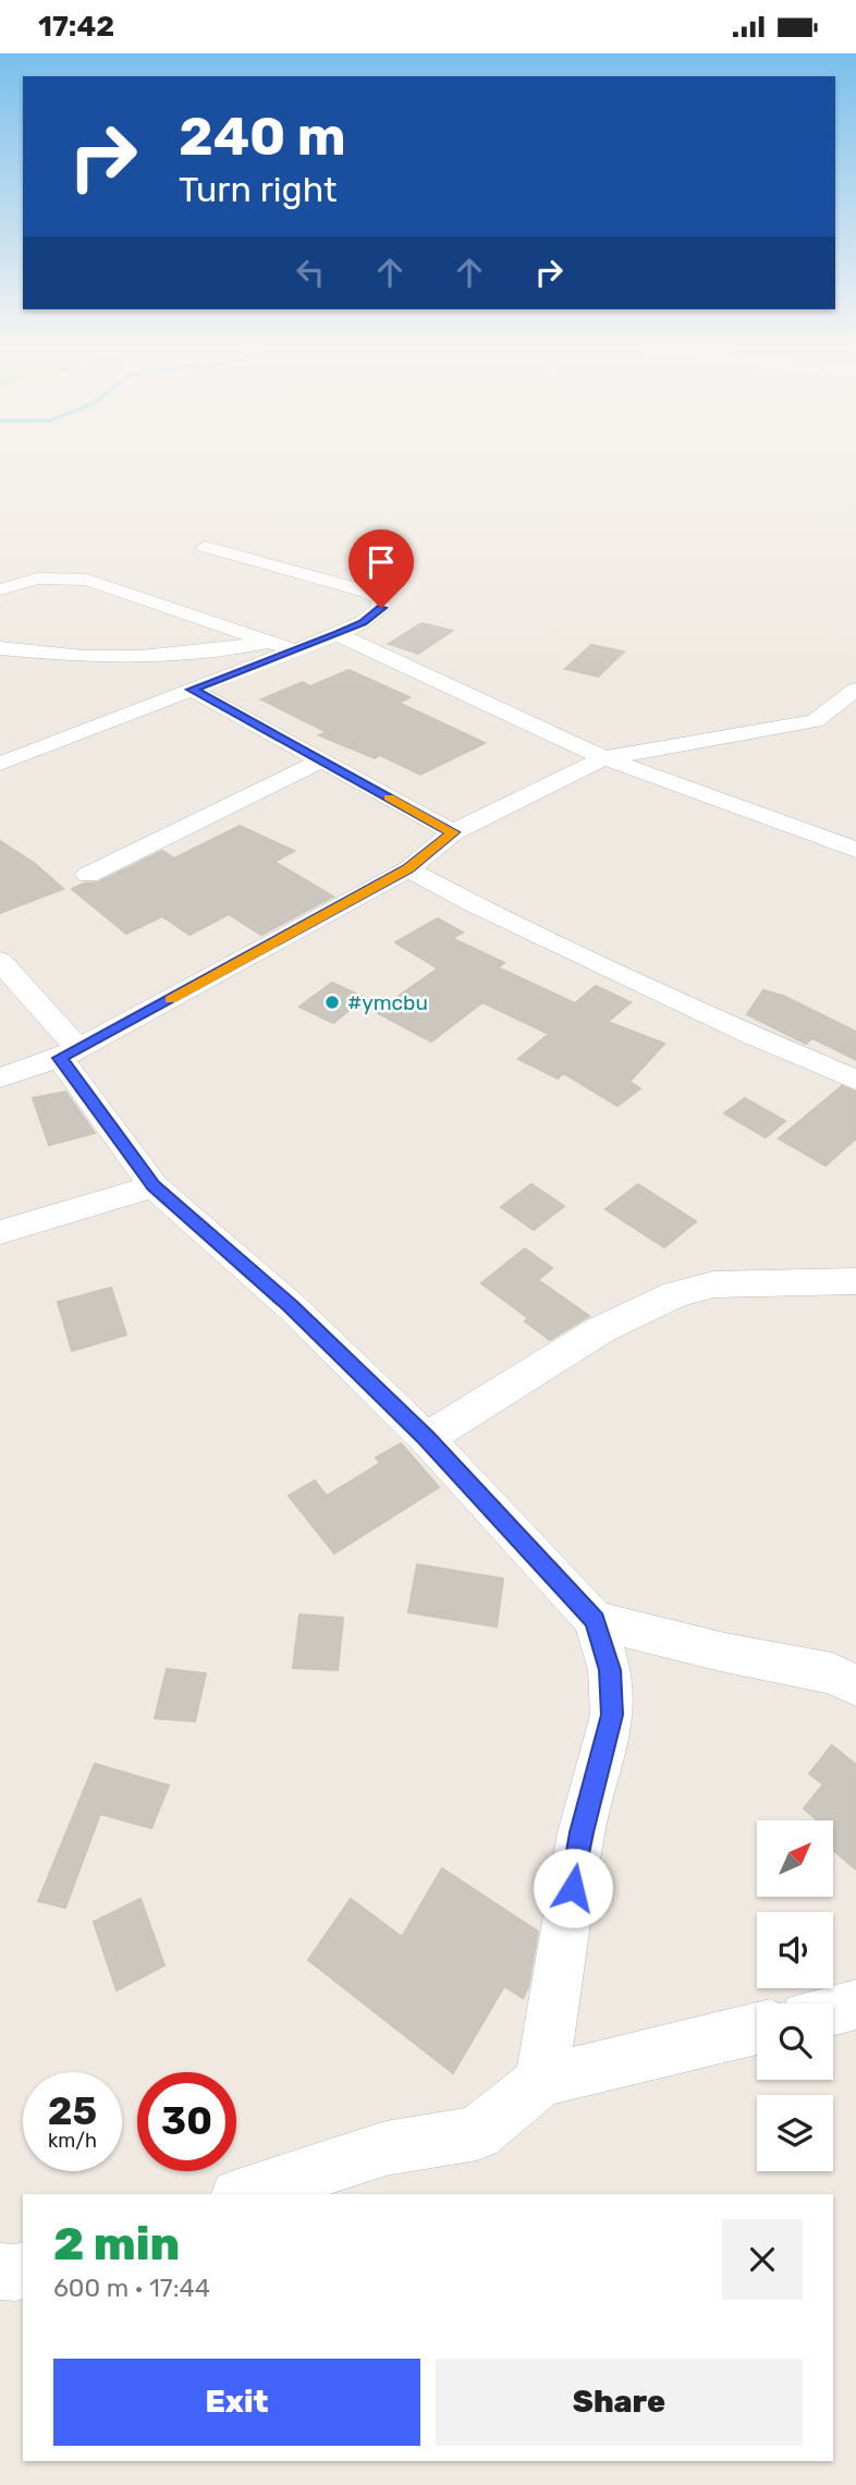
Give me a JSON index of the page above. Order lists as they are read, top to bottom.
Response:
{
  "places": ["#ymcbu"],
  "north": "top right",
  "page": {
    "status": "17:42",
    "turn": ["240 m", "Turn right"],
    "speed": "25 km/h",
    "limit": "30",
    "heading": ["2 min", "600 m · 17:44"],
    "buttons": ["Exit", "Share"]
  }
}
